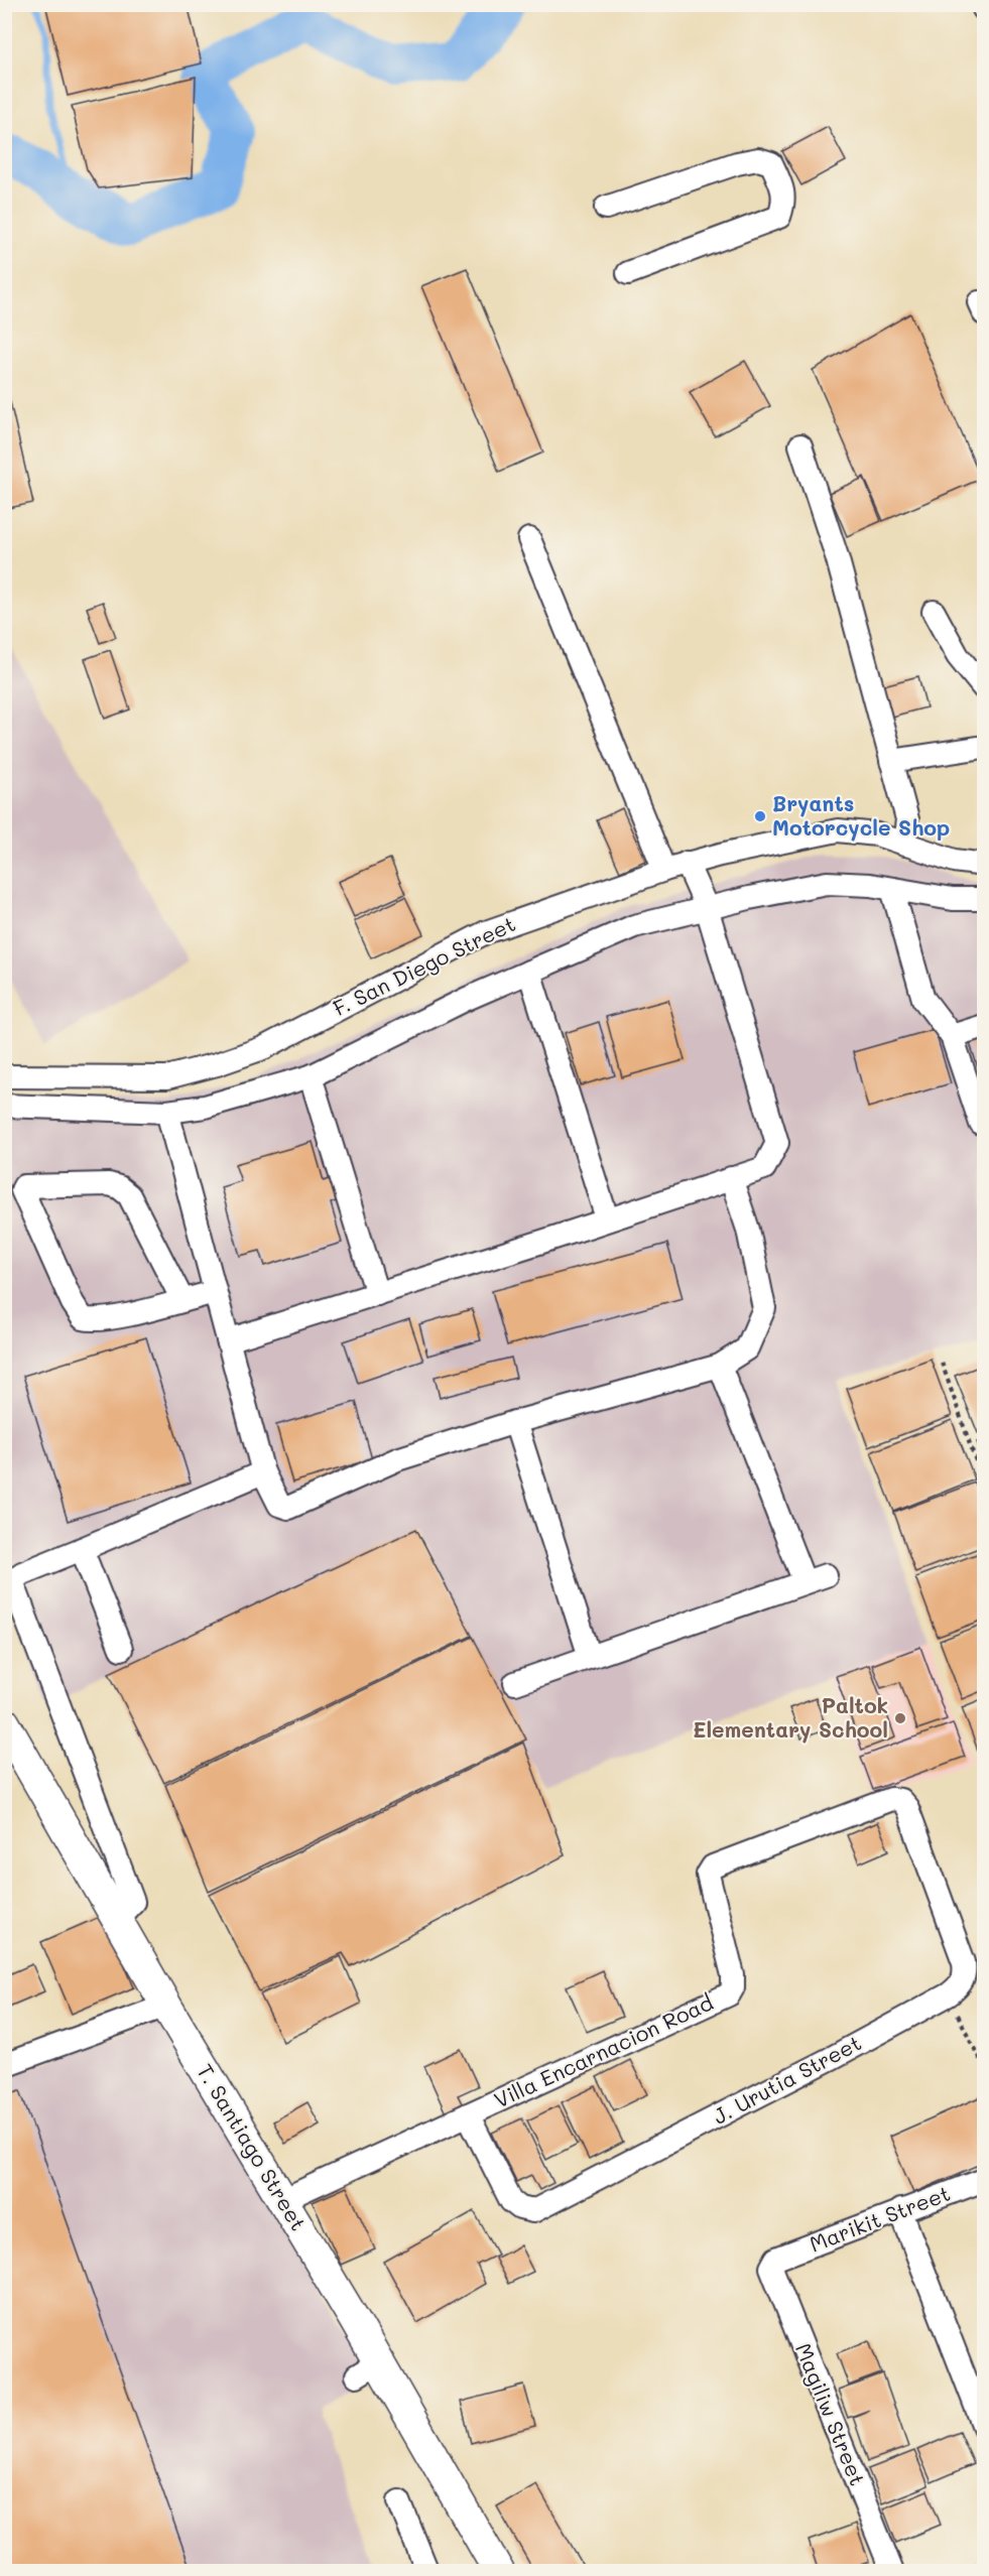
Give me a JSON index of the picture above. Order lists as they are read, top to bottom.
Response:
{
  "streets": {
    "main road": ["T. Santiago Street"],
    "street": [
      "F. San Diego Street",
      "Villa Encarnacion Road",
      "J. Urutia Street",
      "Marikit Street",
      "Magiliw Street"
    ]
  },
  "crossings": [
    ["Villa Encarnacion Road", "J. Urutia Street"],
    ["Villa Encarnacion Road", "T. Santiago Street"],
    ["Marikit Street", "Magiliw Street"]
  ],
  "places": ["Bryants Motorcycle Shop", "Paltok Elementary School"]
}
